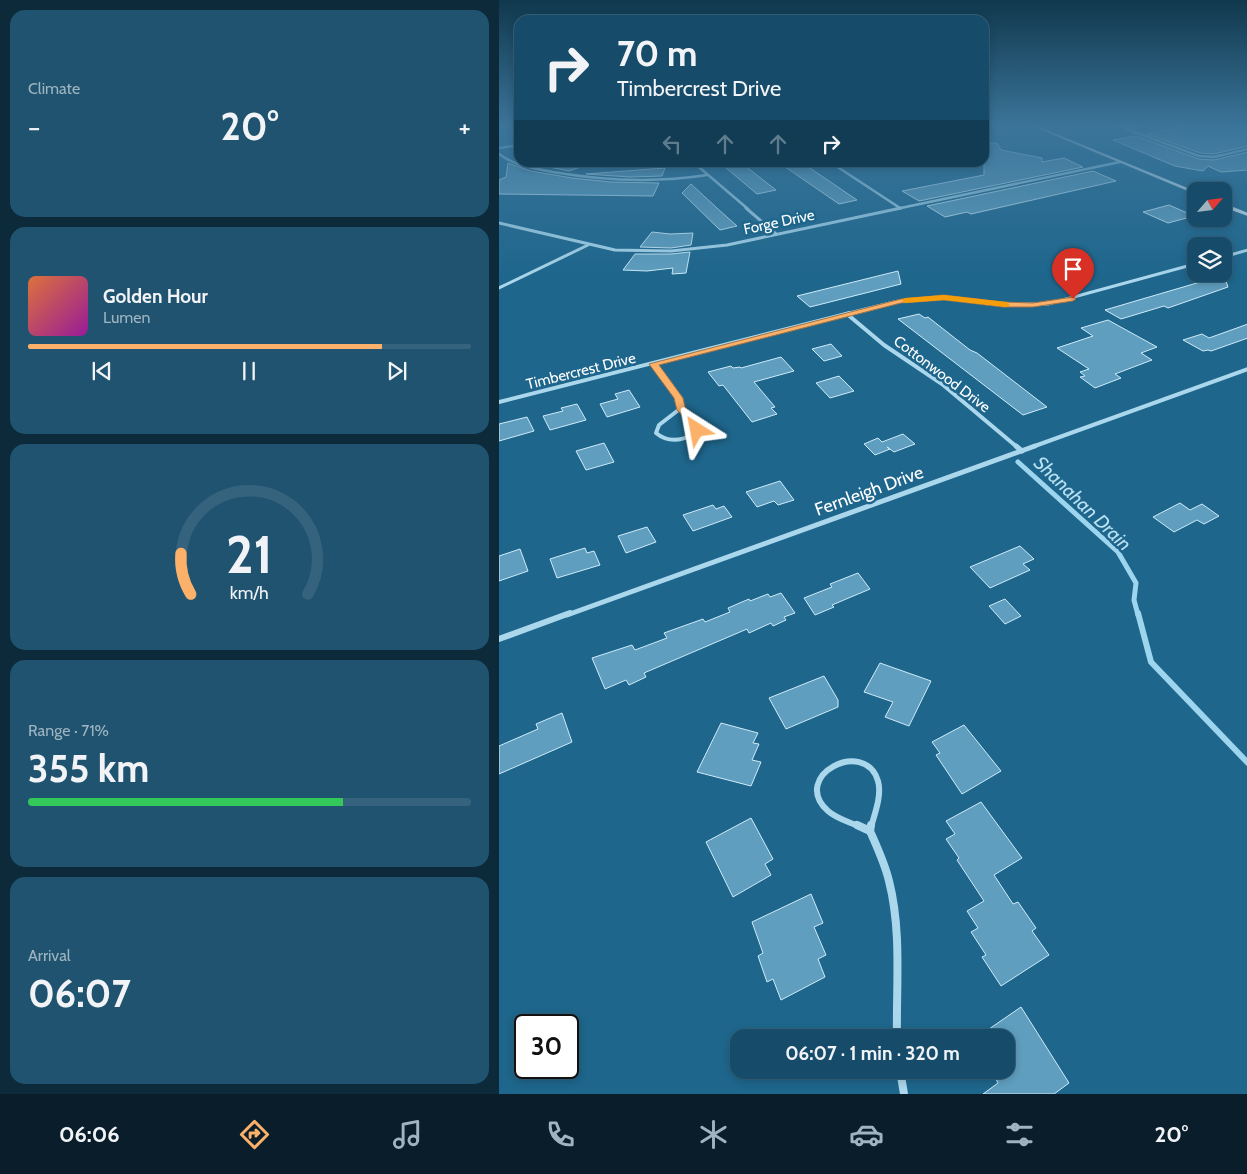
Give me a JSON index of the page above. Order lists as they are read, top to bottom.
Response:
{
  "streets": {
    "street": [
      "Forge Drive",
      "Timbercrest Drive",
      "Cottonwood Drive",
      "Fernleigh Drive"
    ]
  },
  "crossings": [
    ["Timbercrest Drive", "Cottonwood Drive"],
    ["Cottonwood Drive", "Fernleigh Drive"]
  ],
  "water": ["Shanahan Drain"],
  "north": "top right",
  "page": {
    "tile": [
      "Climate",
      ["Range · 71%", "355 km"],
      ["Arrival", "06:07"]
    ],
    "turn": ["70 m", "Timbercrest Drive"],
    "heat": ["−", "20°", "+"],
    "song": ["Golden Hour", "Lumen"],
    "limit": "30",
    "trip": "06:07 · 1 min · 320 m",
    "tabs": ["06:06", "20°"],
    "gauge": ["21", "km/h"]
  }
}
